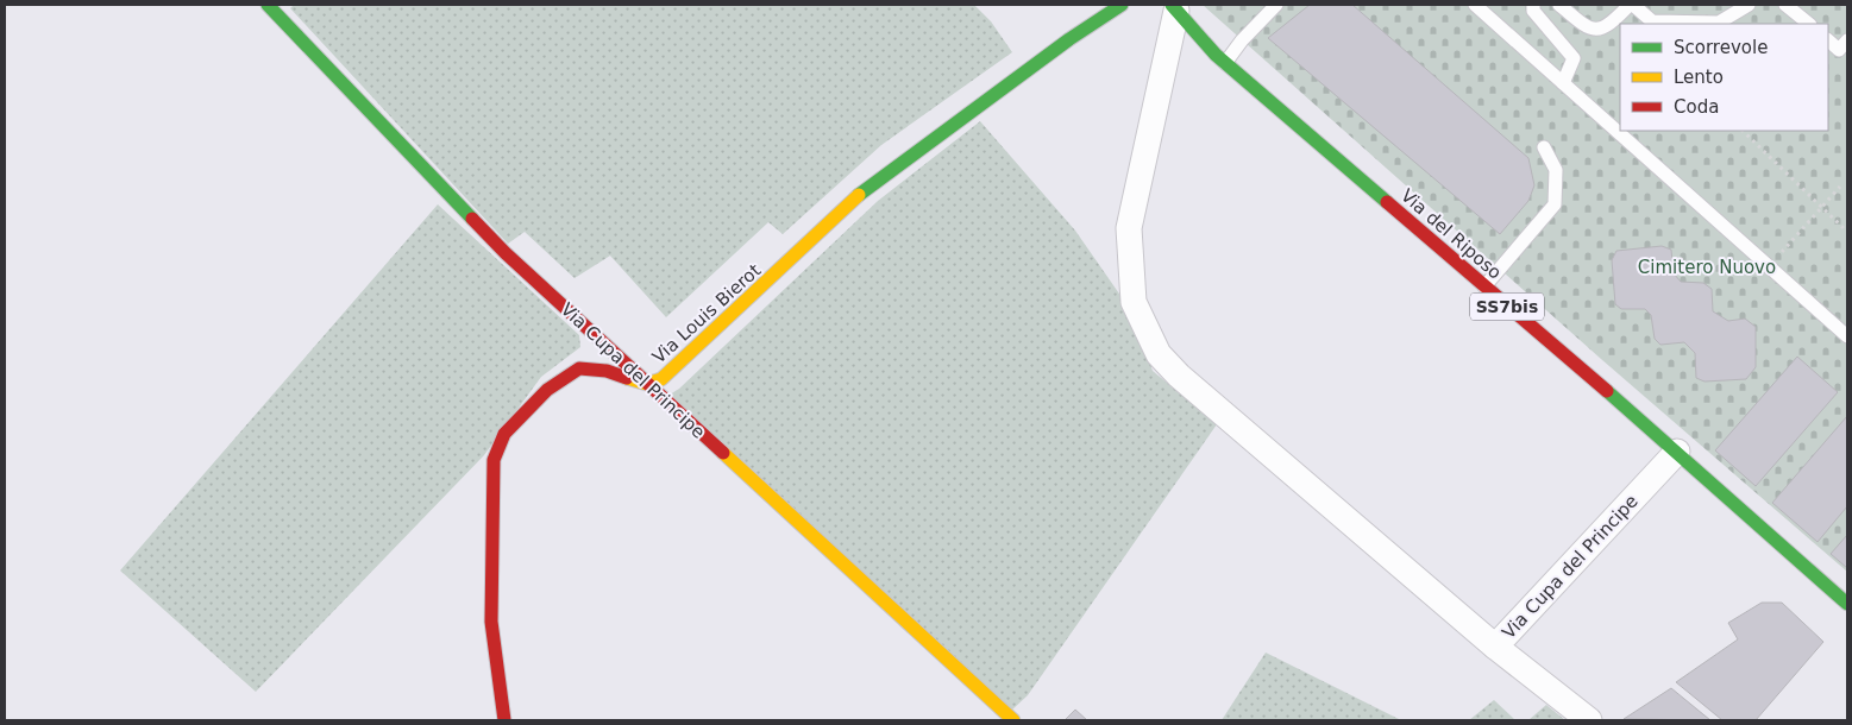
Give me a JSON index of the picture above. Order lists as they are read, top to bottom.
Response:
{
  "streets": {
    "street": [
      "Via del Riposo",
      "SS7bis",
      "Via Louis Bierot",
      "Via Cupa del Principe"
    ]
  },
  "crossings": [
    ["Via del Riposo", "Via Cupa del Principe"],
    ["Via Louis Bierot", "Via Cupa del Principe"]
  ],
  "parks": ["Cimitero Nuovo"],
  "legend": ["Scorrevole", "Lento", "Coda"]
}
